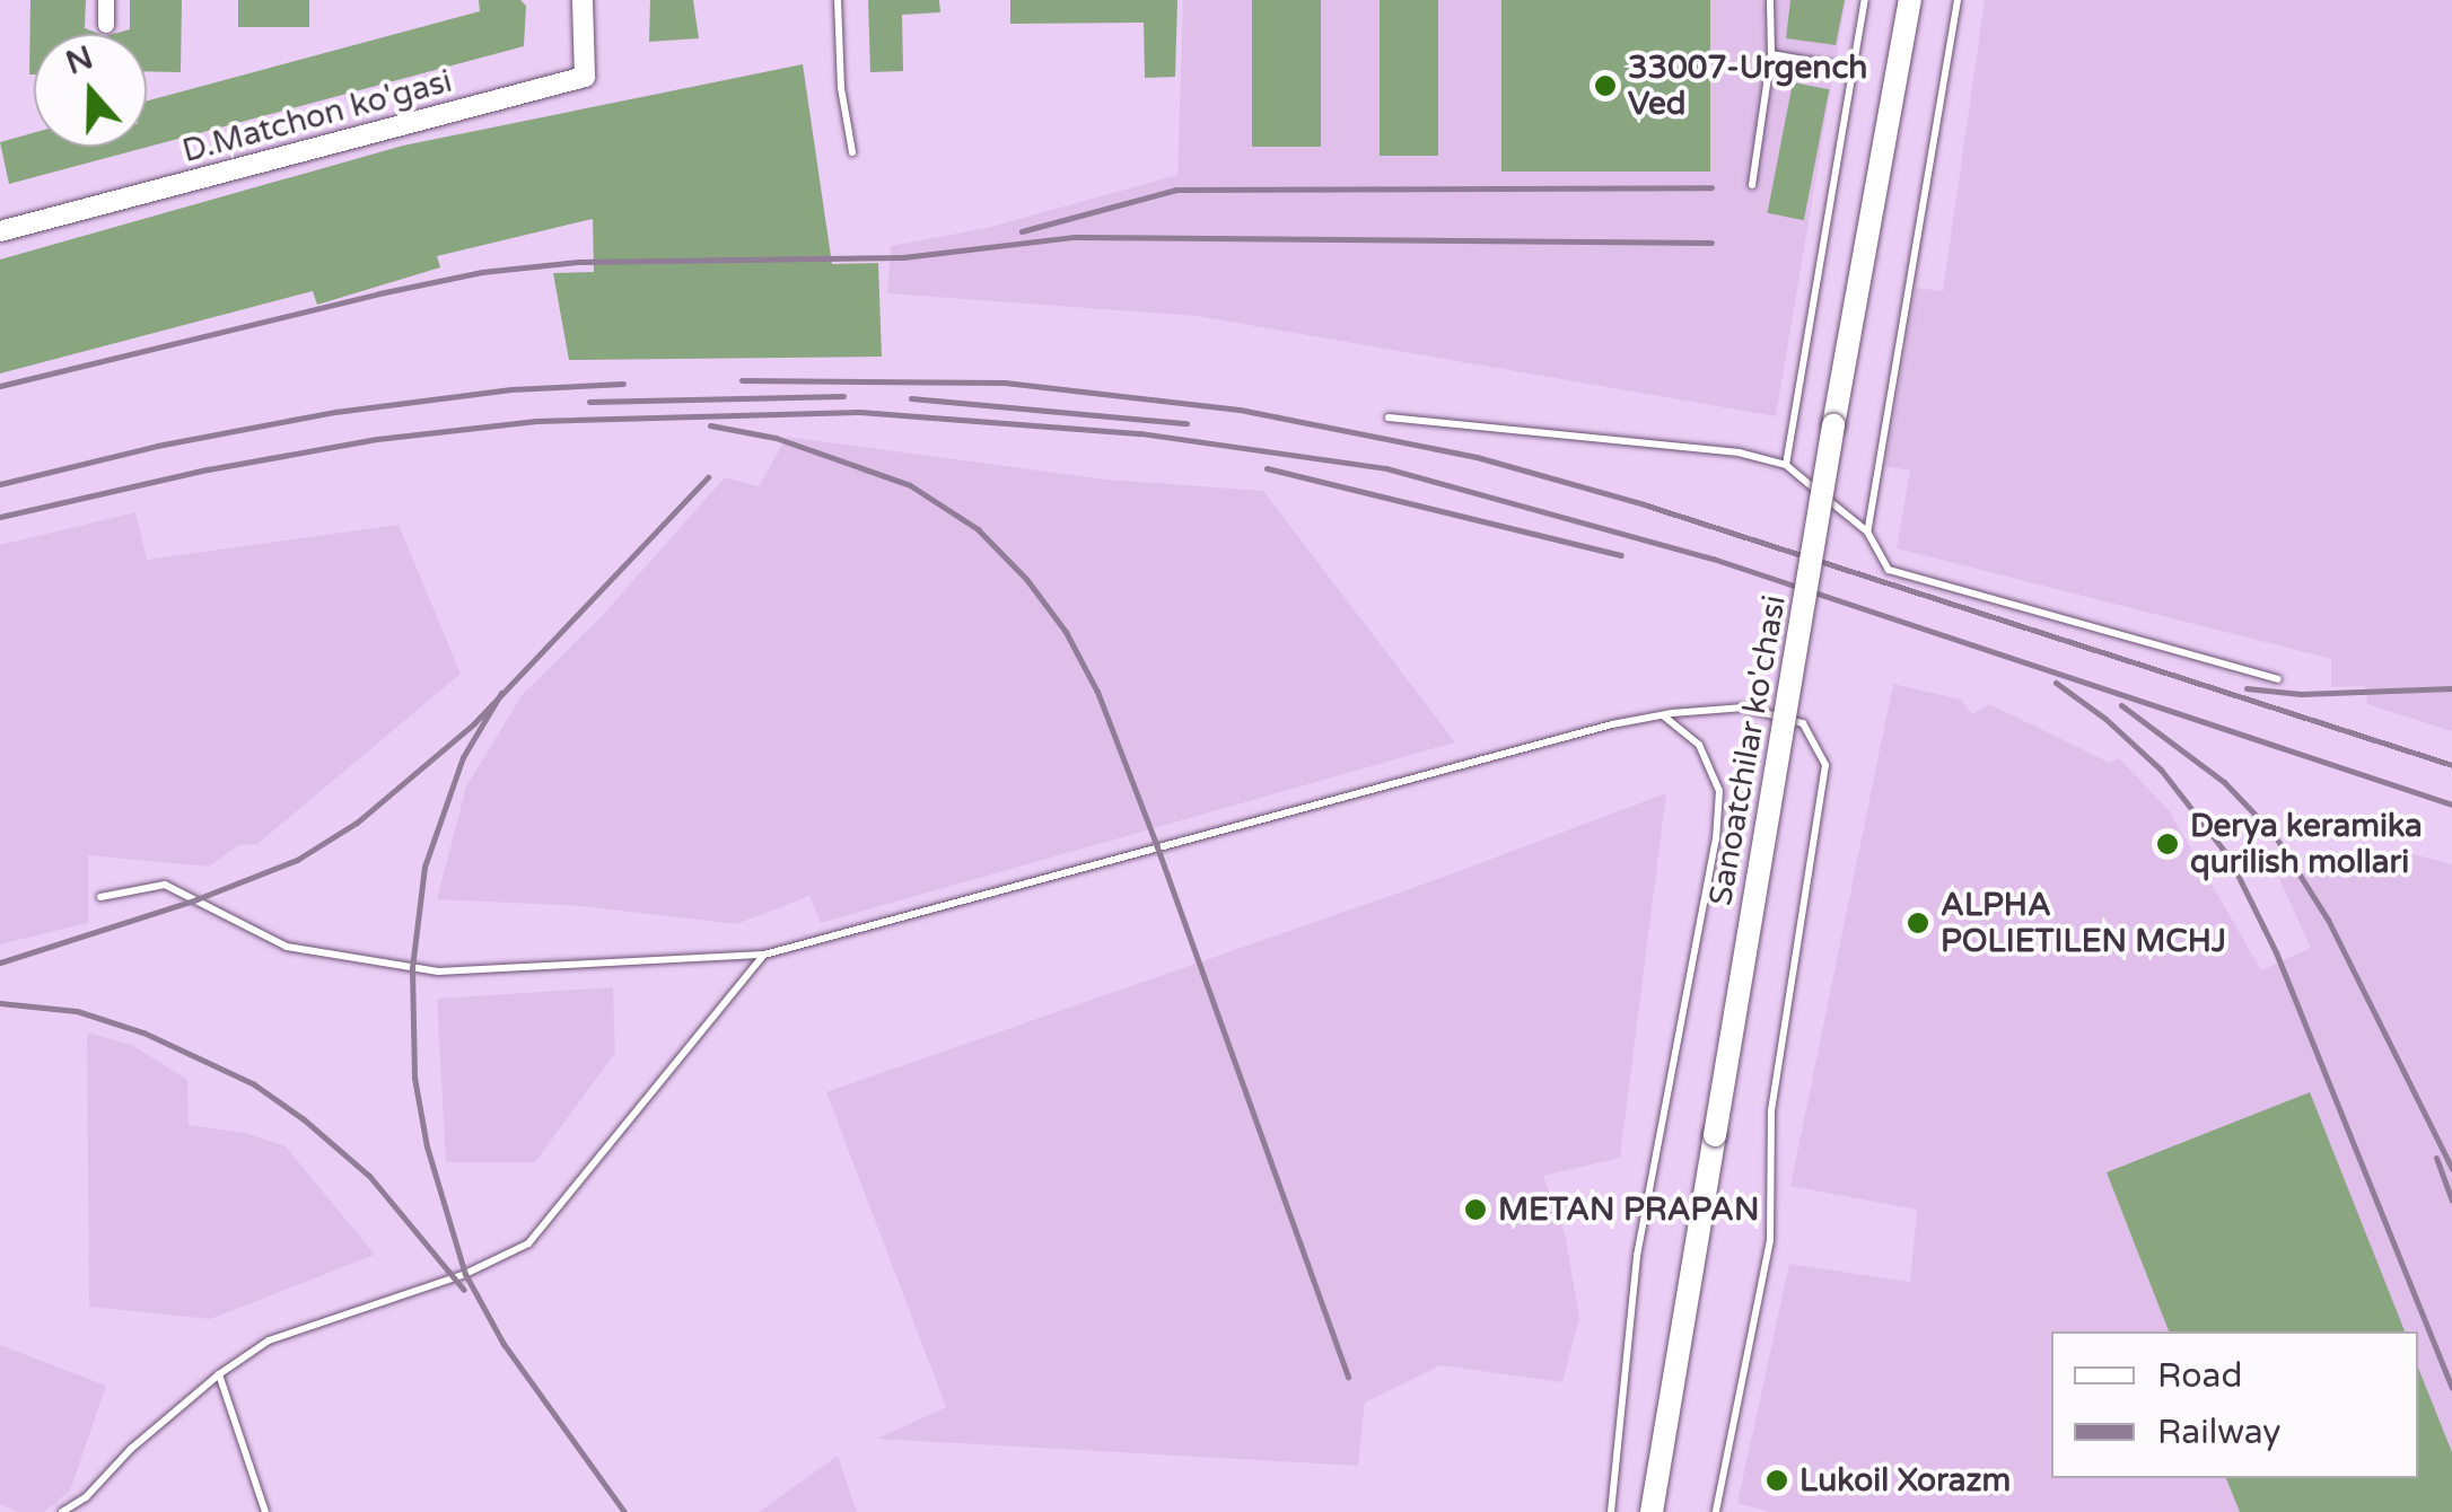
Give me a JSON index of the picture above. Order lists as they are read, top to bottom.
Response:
{
  "streets": {
    "main road": ["Sanoatchilar ko'chasi"],
    "street": ["D.Matchon ko'gasi"]
  },
  "places": [
    "33007-Urgench Ved",
    "Derya keramika qurilish mollari",
    "ALPHA POLIETILEN MCHJ",
    "METAN PRAPAN",
    "Lukoil Xorazm"
  ],
  "legend": ["Road", "Railway"],
  "north": "top"
}
